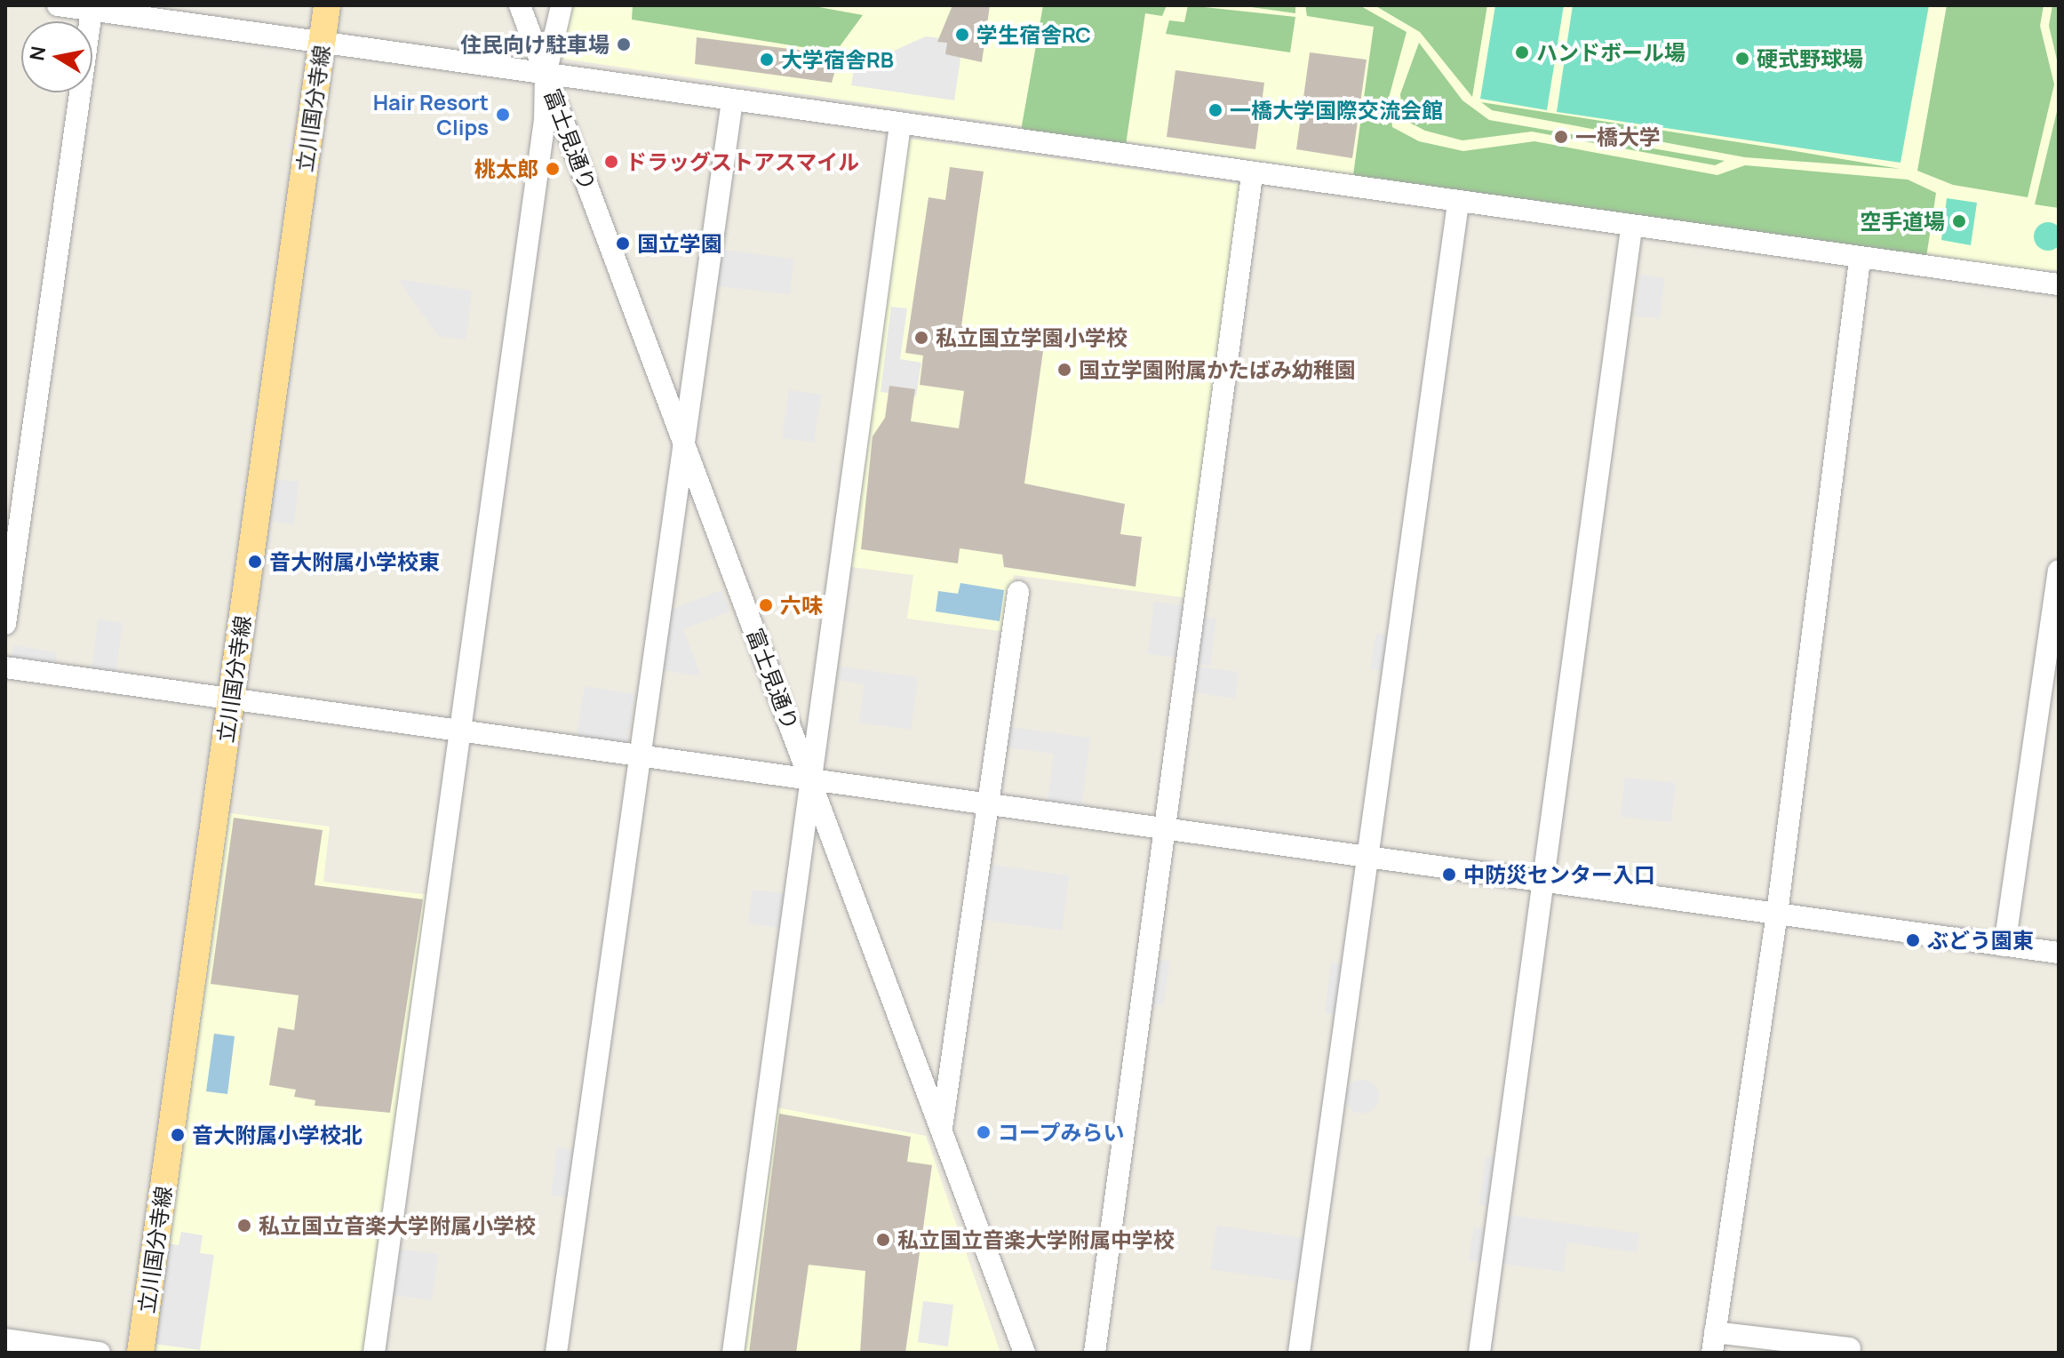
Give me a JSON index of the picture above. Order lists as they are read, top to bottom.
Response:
{
  "streets": {
    "main road": ["立川国分寺線"],
    "street": ["富士見通り"]
  },
  "places": [
    "学生宿舎RC",
    "住民向け駐車場",
    "ハンドボール場",
    "硬式野球場",
    "大学宿舎RB",
    "一橋大学国際交流会館",
    "Hair Resort Clips",
    "一橋大学",
    "ドラッグストアスマイル",
    "桃太郎",
    "空手道場",
    "国立学園",
    "私立国立学園小学校",
    "国立学園附属かたばみ幼稚園",
    "音大附属小学校東",
    "六味",
    "中防災センター入口",
    "ぶどう園東",
    "コープみらい",
    "音大附属小学校北",
    "私立国立音楽大学附属小学校",
    "私立国立音楽大学附属中学校"
  ],
  "north": "left"
}
